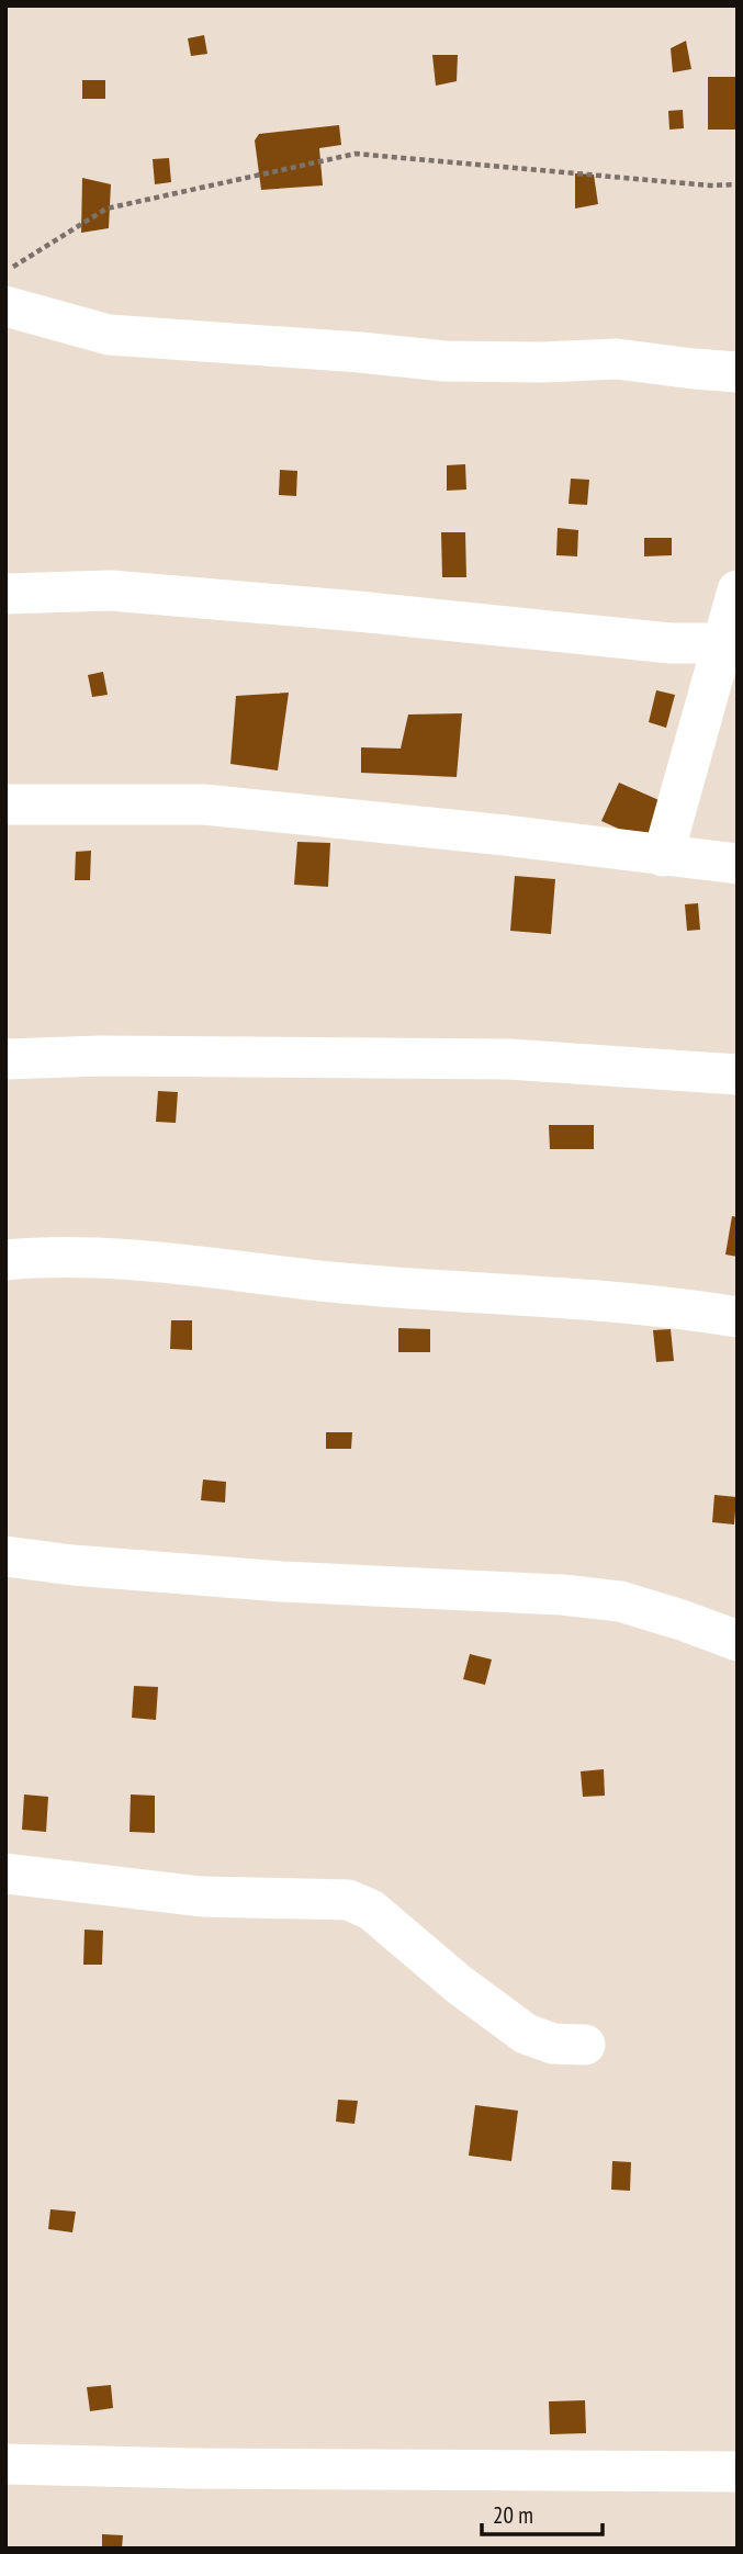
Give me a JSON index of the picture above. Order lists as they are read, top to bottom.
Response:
{
  "scale_bar": "20 m"
}
